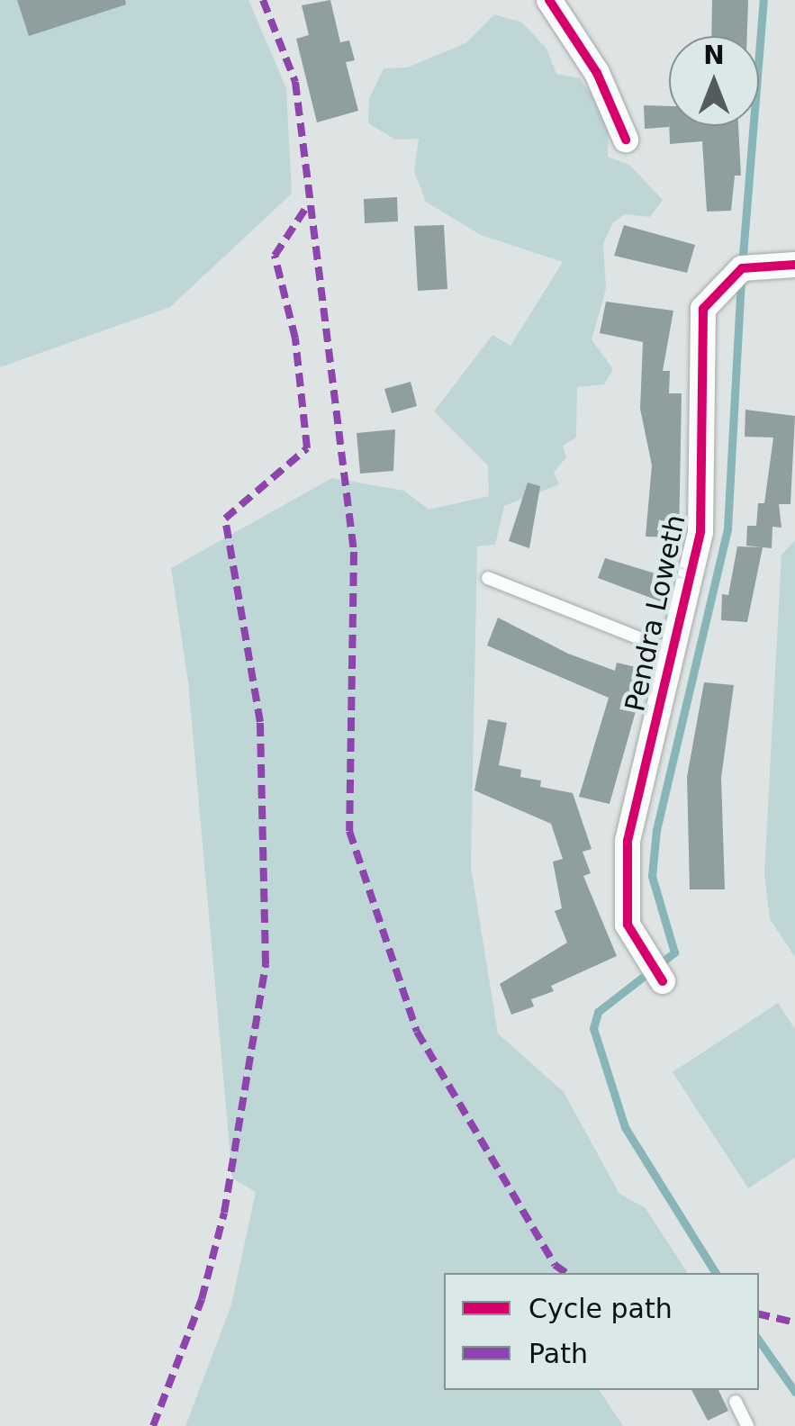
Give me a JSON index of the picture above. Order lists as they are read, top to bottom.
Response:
{
  "streets": {
    "street": ["Pendra Loweth"]
  },
  "legend": ["Cycle path", "Path"],
  "north": "top"
}
